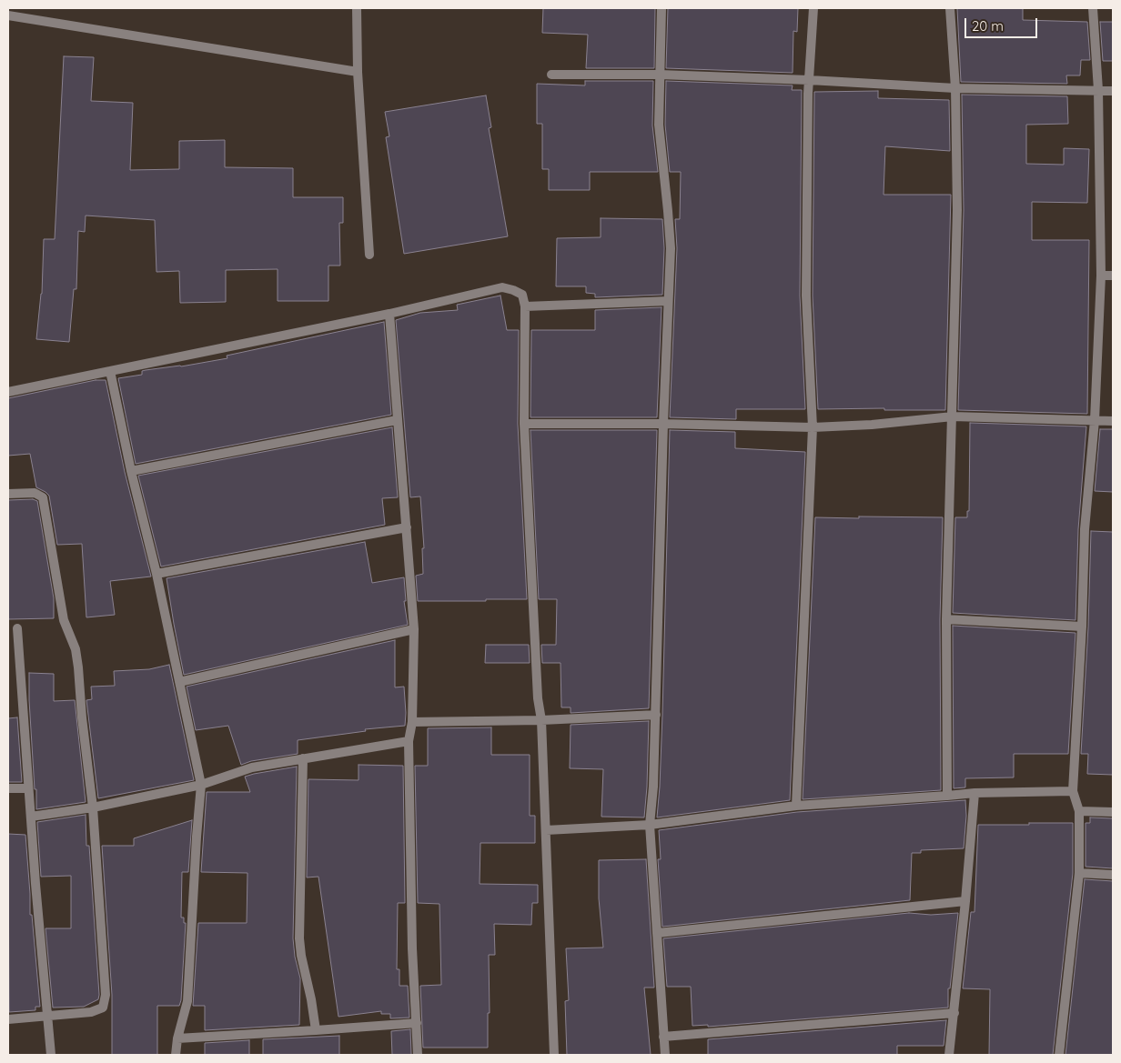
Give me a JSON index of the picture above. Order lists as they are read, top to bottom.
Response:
{
  "scale_bar": "20 m"
}
